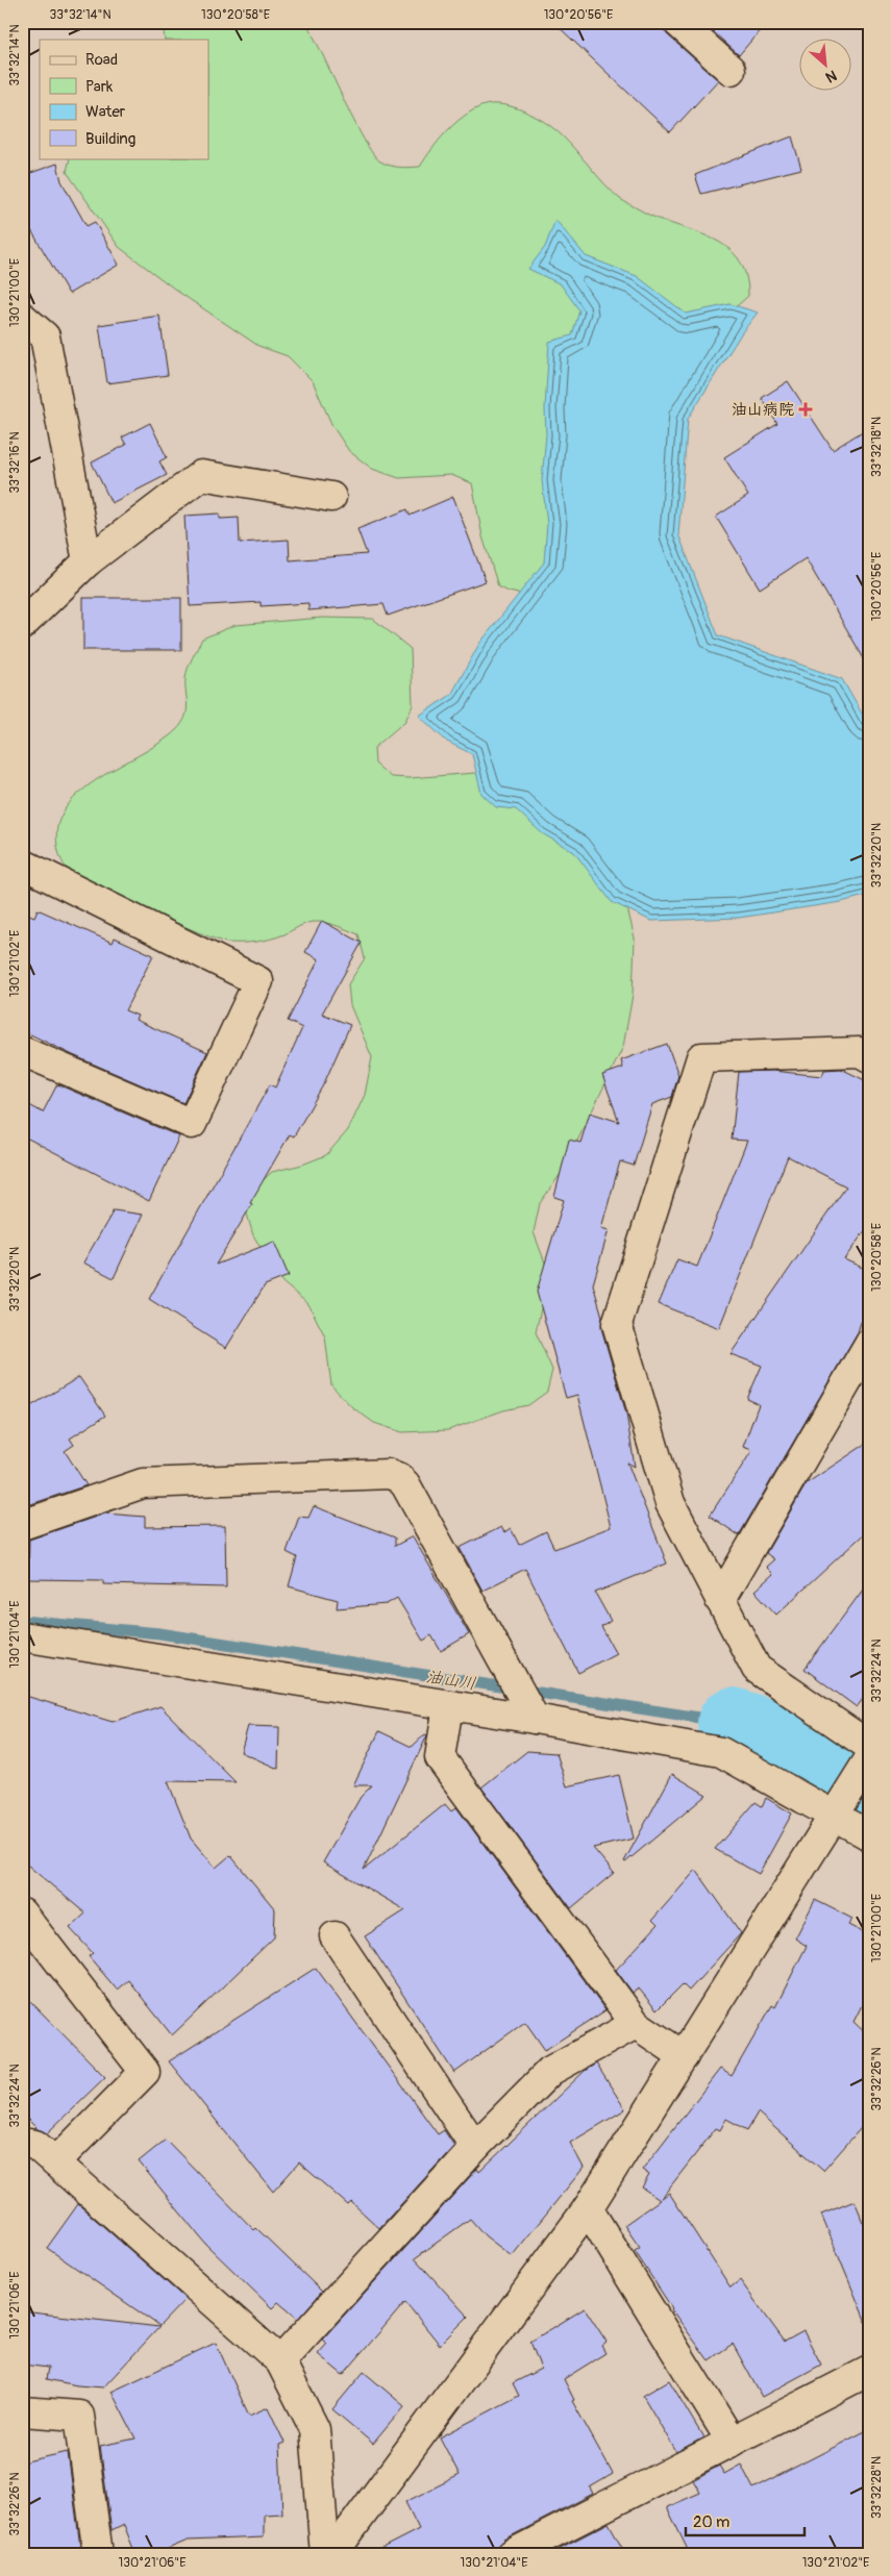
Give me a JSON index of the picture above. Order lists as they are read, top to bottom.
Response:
{
  "water": ["油山川"],
  "places": {
    "health": ["油山病院"]
  },
  "legend": [
    "Road",
    "Park",
    "Water",
    "Building"
  ],
  "scale_bar": "20 m",
  "north": "bottom right",
  "coordinates": [
    "33°32'14\"N",
    "130°20'58\"E",
    "130°20'56\"E",
    "130°21'00\"E",
    "33°32'18\"N",
    "33°32'16\"N",
    "33°32'20\"N",
    "130°21'02\"E",
    "130°21'04\"E",
    "33°32'24\"N",
    "33°32'26\"N",
    "130°21'06\"E",
    "33°32'28\"N"
  ]
}
